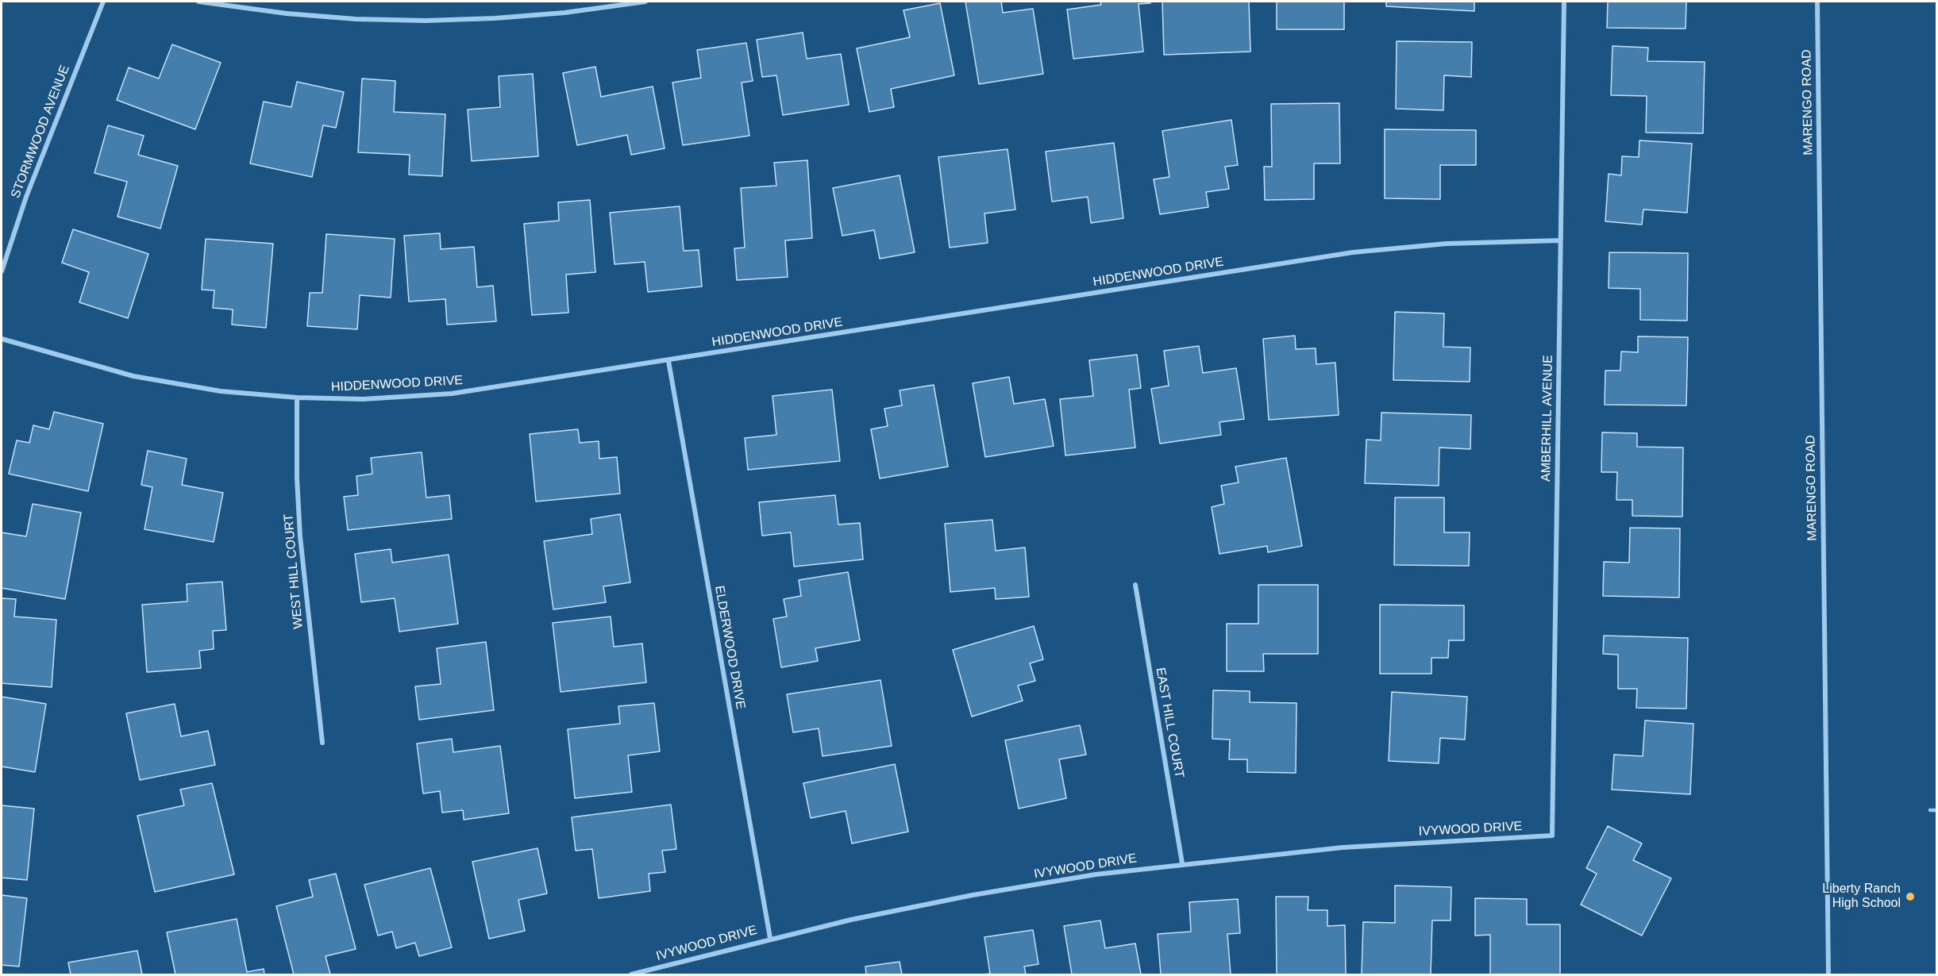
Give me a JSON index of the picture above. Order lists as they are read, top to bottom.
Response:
{
  "streets": {
    "street": [
      "MARENGO ROAD",
      "STORMWOOD AVENUE",
      "HIDDENWOOD DRIVE",
      "AMBERHILL AVENUE",
      "WEST HILL COURT",
      "ELDERWOOD DRIVE",
      "EAST HILL COURT",
      "IVYWOOD DRIVE"
    ]
  },
  "crossings": [
    ["HIDDENWOOD DRIVE", "AMBERHILL AVENUE"],
    ["HIDDENWOOD DRIVE", "WEST HILL COURT"],
    ["HIDDENWOOD DRIVE", "ELDERWOOD DRIVE"],
    ["AMBERHILL AVENUE", "IVYWOOD DRIVE"],
    ["ELDERWOOD DRIVE", "IVYWOOD DRIVE"],
    ["EAST HILL COURT", "IVYWOOD DRIVE"]
  ],
  "places": ["Liberty Ranch High School"]
}
